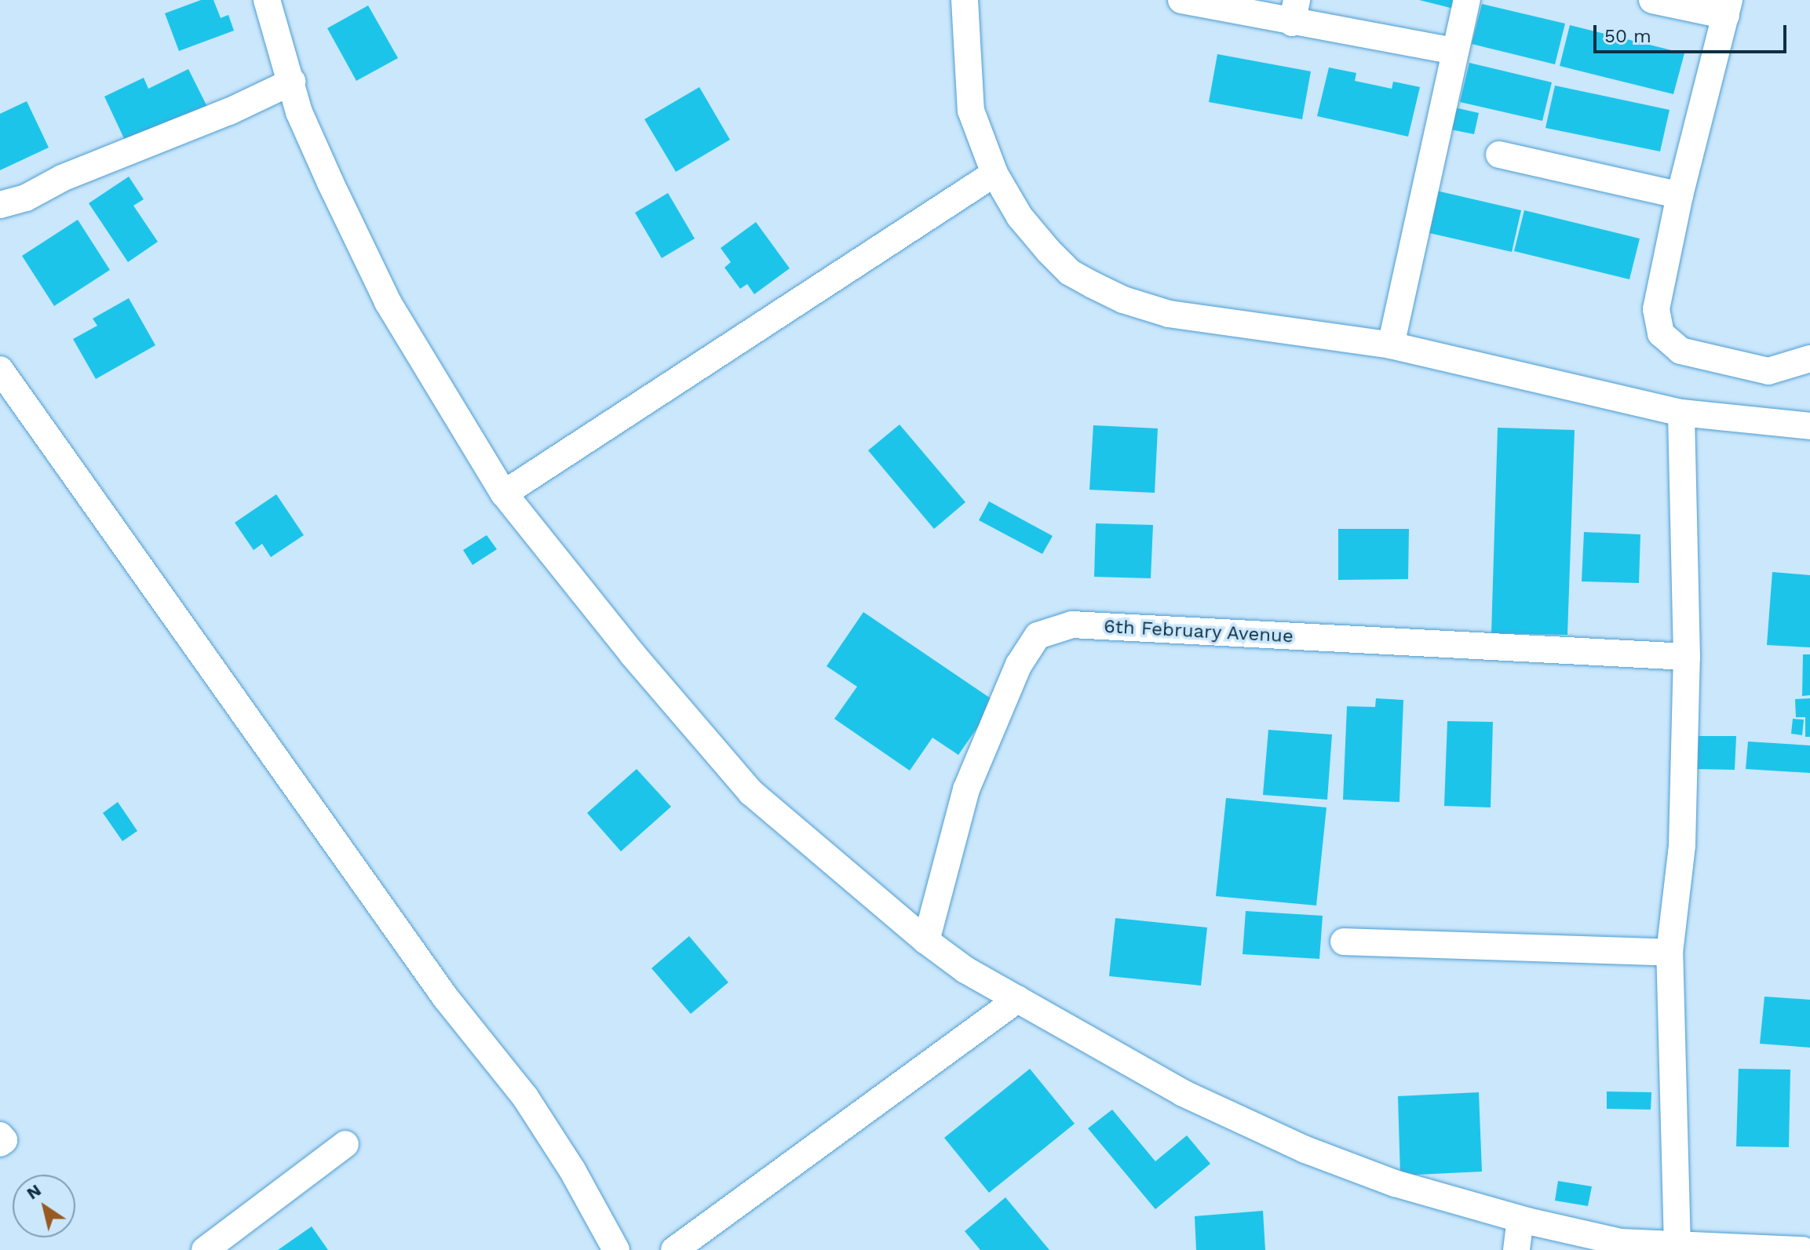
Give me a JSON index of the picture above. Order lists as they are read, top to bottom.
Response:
{
  "streets": {
    "street": ["6th February Avenue"]
  },
  "scale_bar": "50 m",
  "north": "top left"
}
